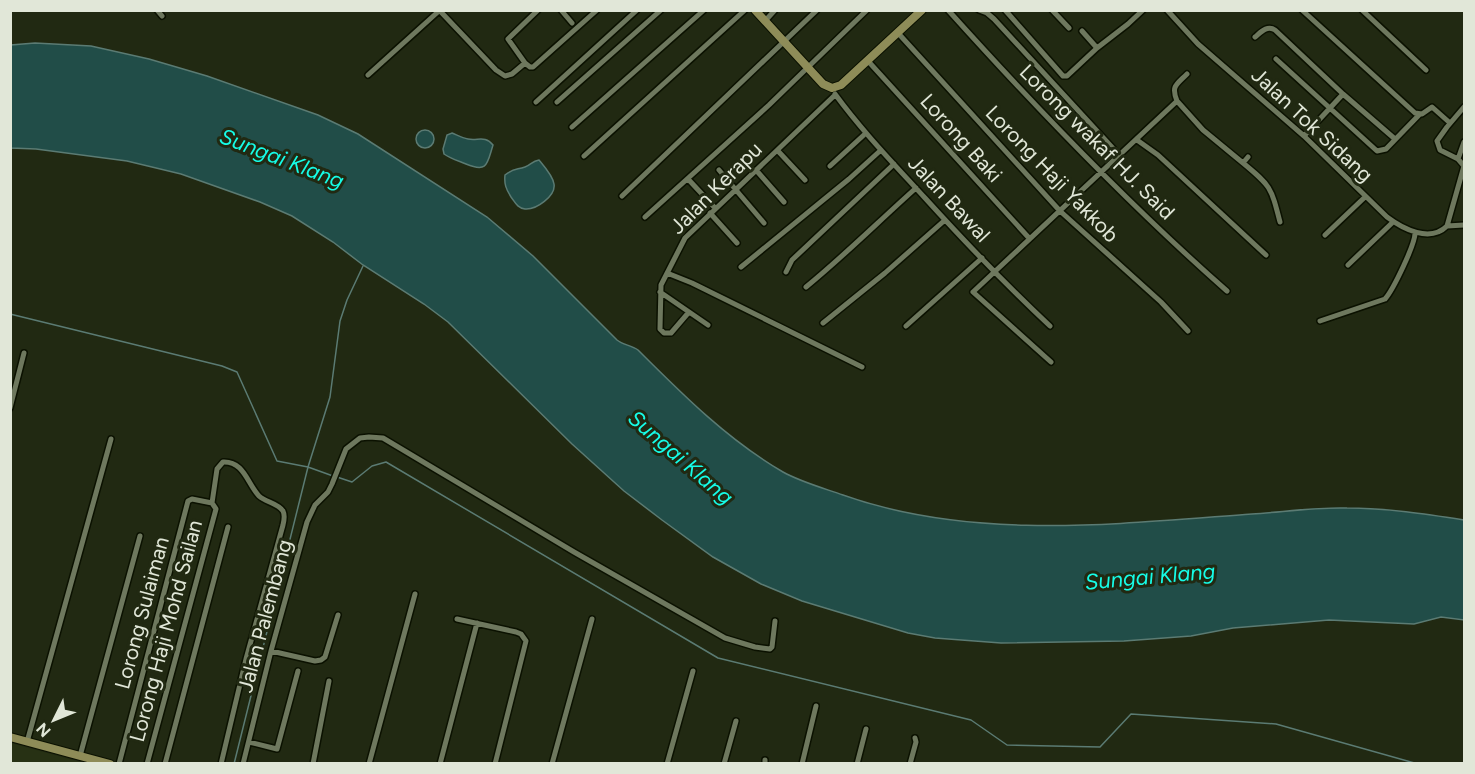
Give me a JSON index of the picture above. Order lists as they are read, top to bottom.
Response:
{
  "streets": {
    "street": [
      "Jalan Tok Sidang",
      "Lorong Baki",
      "Lorong wakaf HJ. Said",
      "Lorong Haji Yakkob",
      "Jalan Kerapu",
      "Jalan Bawal",
      "Lorong Sulaiman",
      "Jalan Palembang",
      "Lorong Haji Mohd Sailan"
    ]
  },
  "crossings": [
    ["Jalan Kerapu", "Jalan Bawal"],
    ["Lorong Sulaiman", "Lorong Haji Mohd Sailan"]
  ],
  "water": ["Sungai Klang"],
  "north": "bottom left"
}
